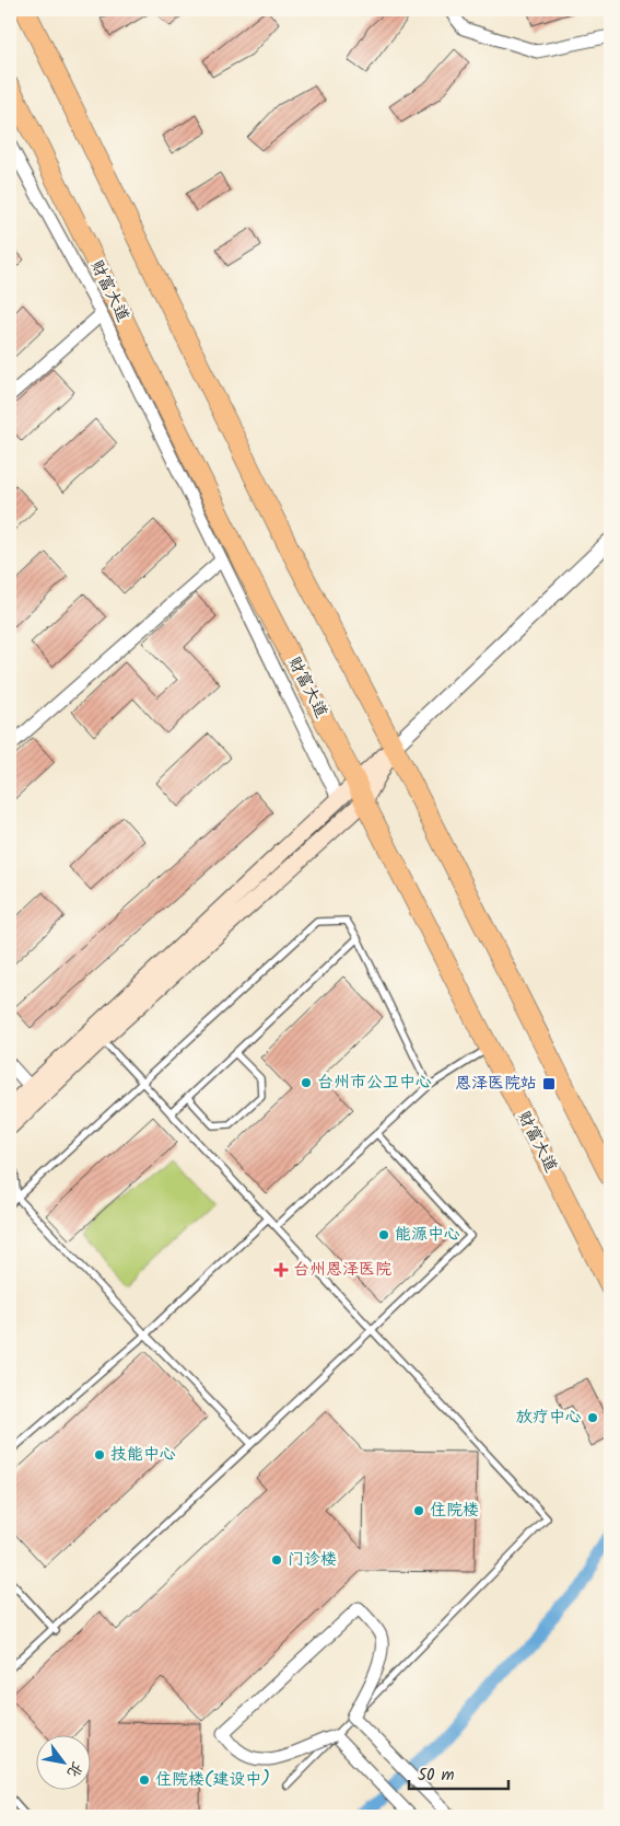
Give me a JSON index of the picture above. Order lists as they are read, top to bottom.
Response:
{
  "streets": {
    "main road": ["财富大道"]
  },
  "places": {
    "other": [
      "台州市公卫中心",
      "能源中心",
      "放疗中心",
      "技能中心",
      "住院楼",
      "门诊楼",
      "住院楼(建设中)"
    ],
    "transit": ["恩泽医院站"],
    "health": ["台州恩泽医院"]
  },
  "scale_bar": "50 m",
  "north": "bottom right"
}
